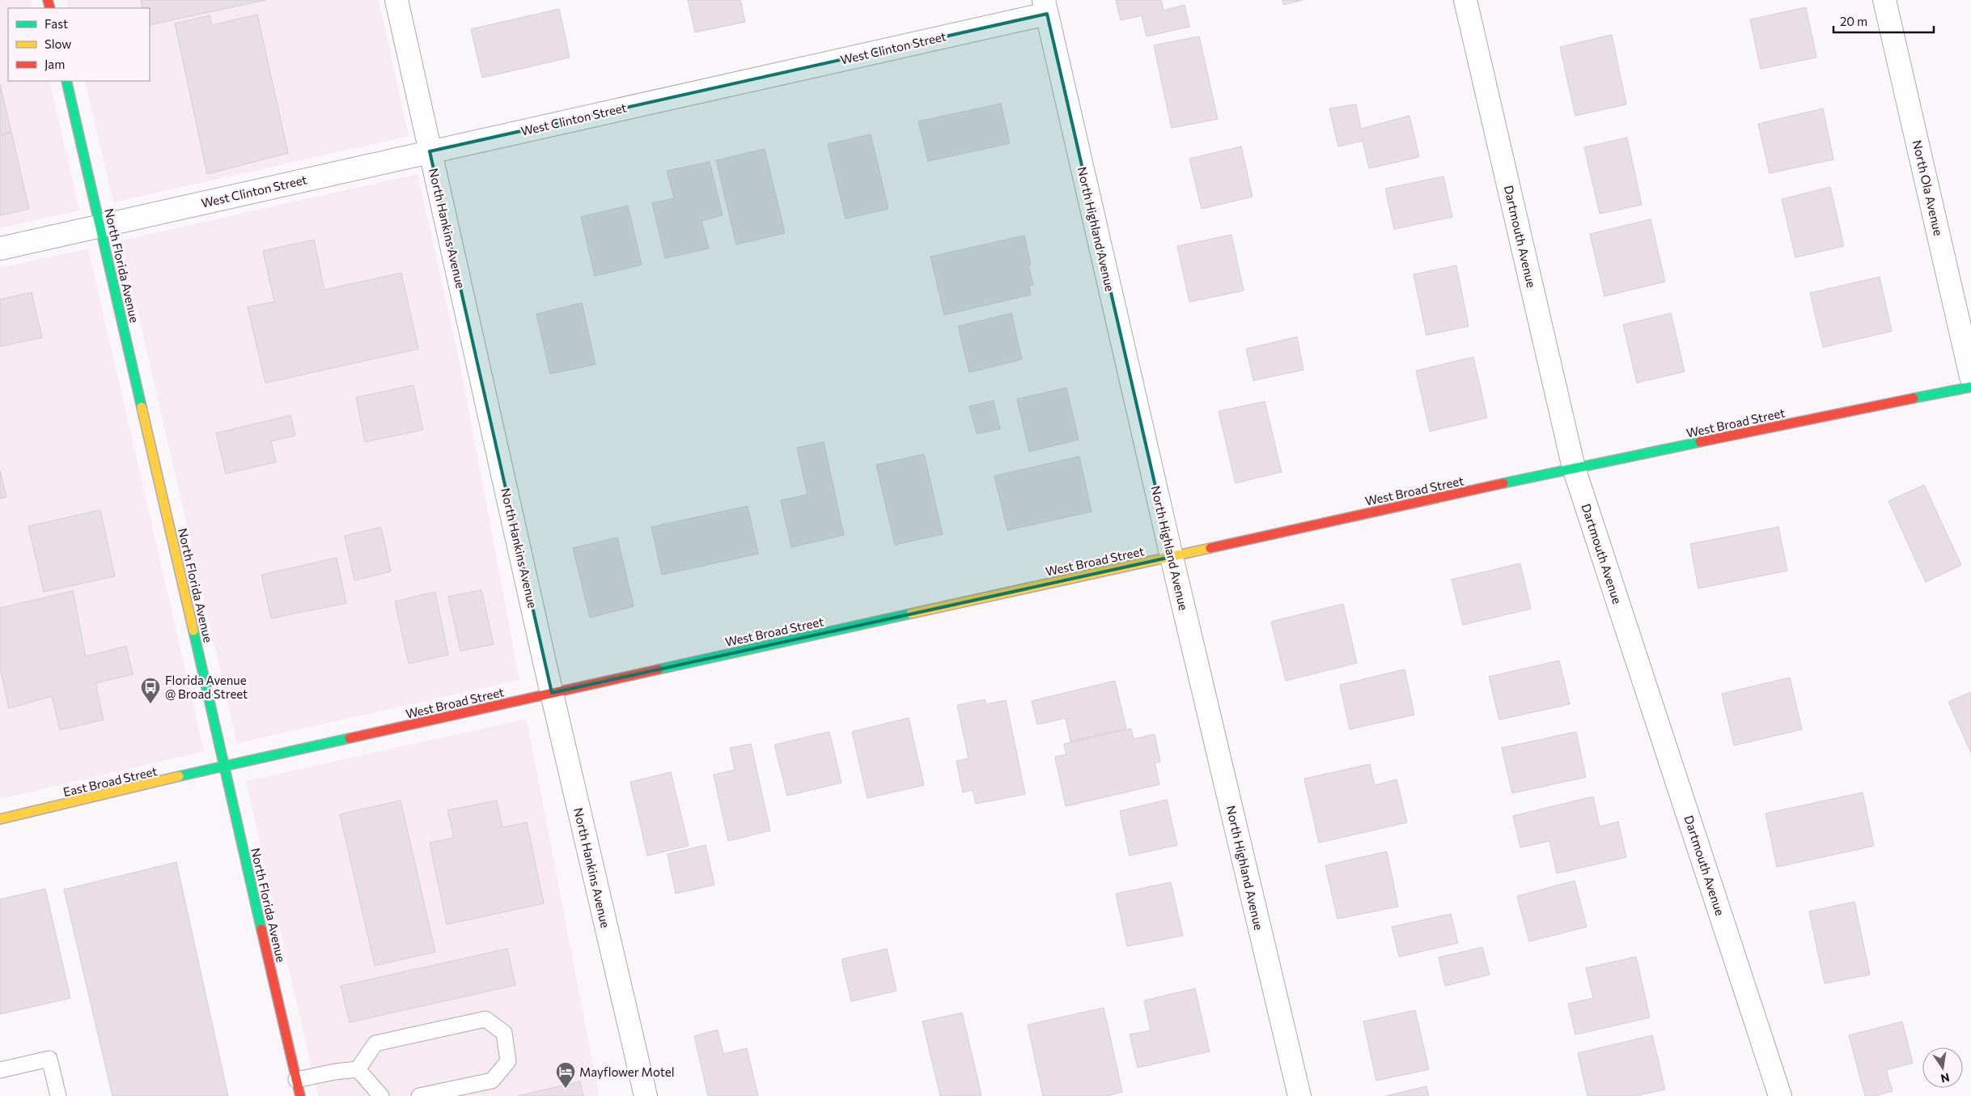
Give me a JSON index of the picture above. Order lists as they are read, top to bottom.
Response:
{
  "streets": {
    "street": [
      "West Clinton Street",
      "North Ola Avenue",
      "North Hankins Avenue",
      "North Highland Avenue",
      "Dartmouth Avenue",
      "North Florida Avenue",
      "West Broad Street",
      "East Broad Street"
    ]
  },
  "crossings": [
    ["West Clinton Street", "North Hankins Avenue"],
    ["West Clinton Street", "North Highland Avenue"],
    ["West Clinton Street", "North Florida Avenue"],
    ["North Hankins Avenue", "West Broad Street"],
    ["North Highland Avenue", "West Broad Street"],
    ["Dartmouth Avenue", "West Broad Street"],
    ["North Florida Avenue", "West Broad Street"],
    ["North Florida Avenue", "East Broad Street"],
    ["West Broad Street", "East Broad Street"]
  ],
  "places": {
    "bus stop": ["Florida Avenue @ Broad Street"],
    "hotel": ["Mayflower Motel"]
  },
  "legend": ["Fast", "Slow", "Jam"],
  "scale_bar": "20 m",
  "north": "bottom"
}
